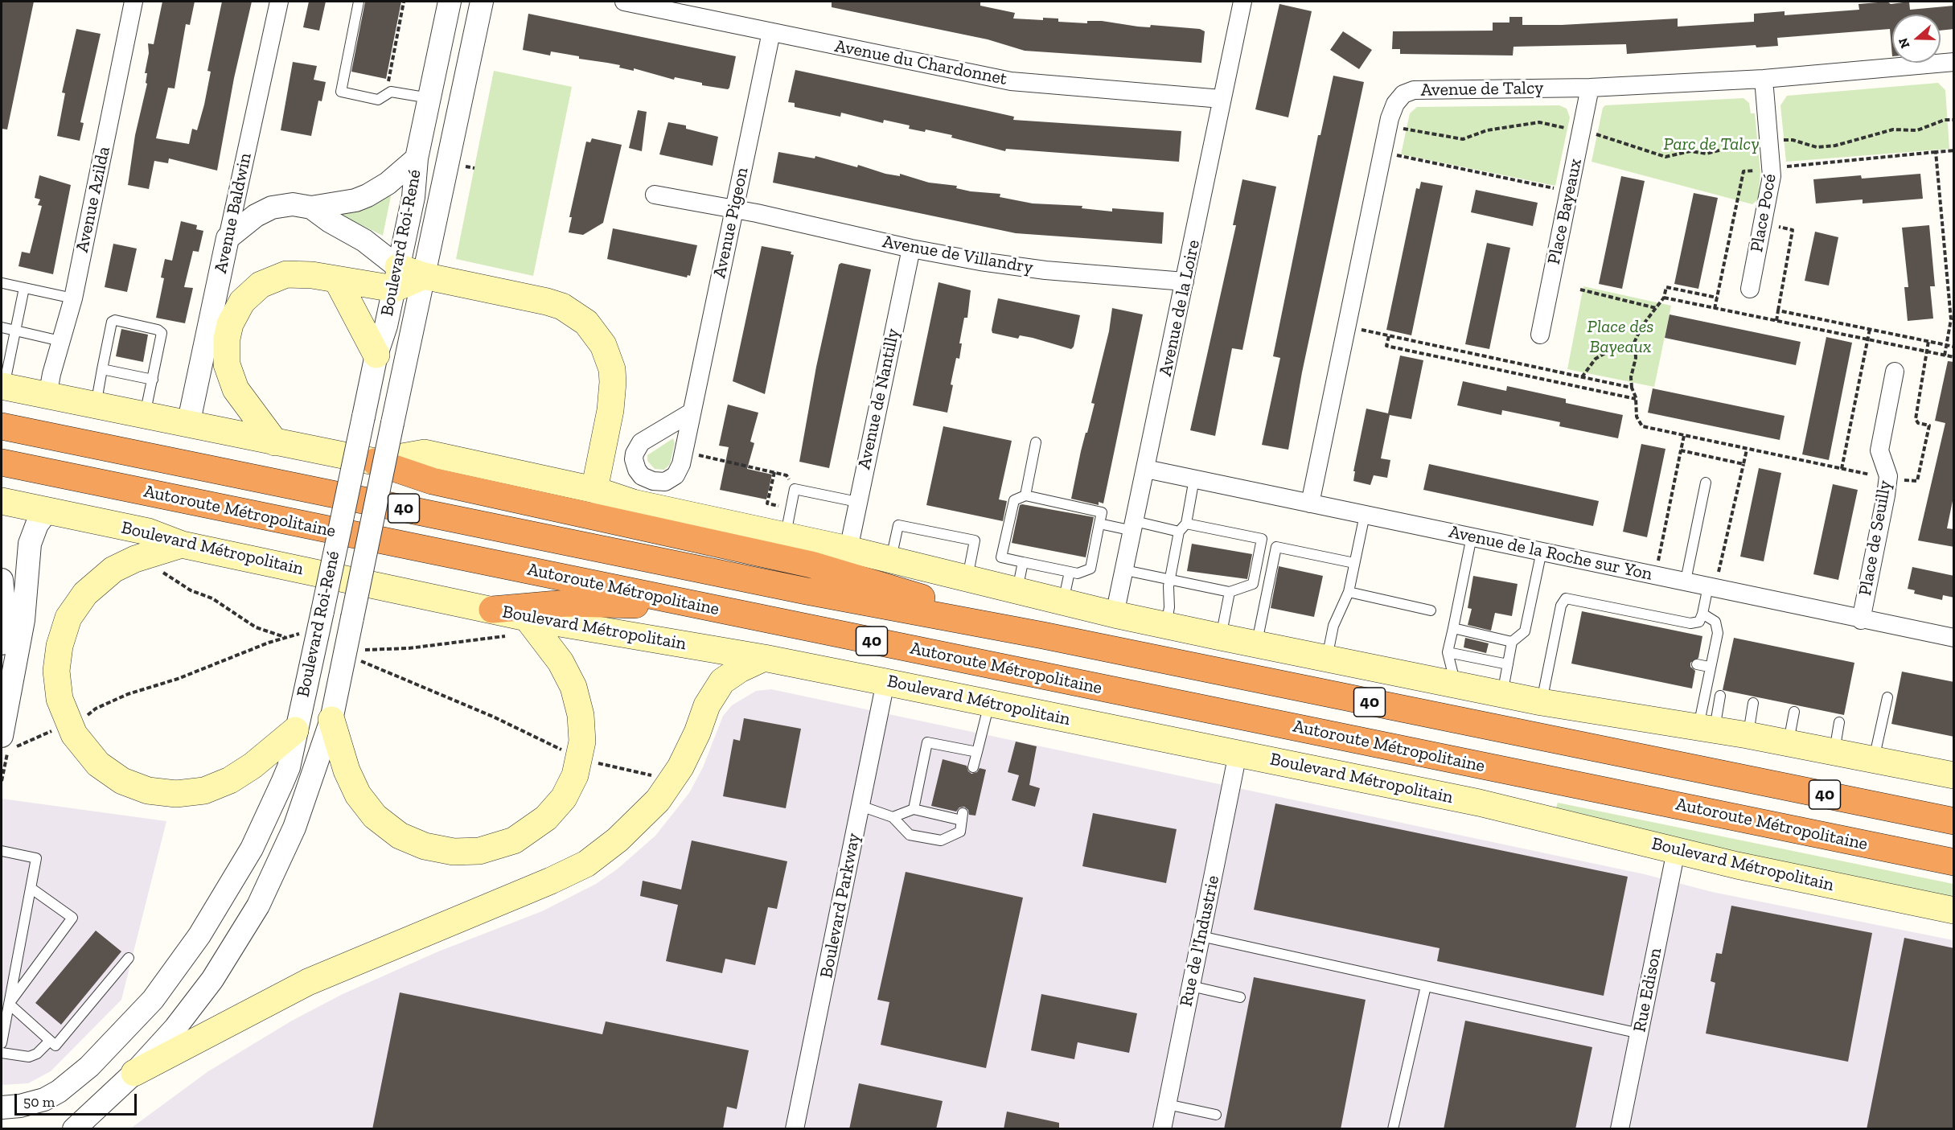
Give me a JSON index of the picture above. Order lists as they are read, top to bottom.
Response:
{
  "streets": {
    "highway": ["40", "Autoroute Métropolitaine"],
    "main road": ["Boulevard Métropolitain"],
    "street": [
      "Avenue du Chardonnet",
      "Avenue de Talcy",
      "Avenue Azilda",
      "Place Bayeaux",
      "Avenue Baldwin",
      "Place Pocé",
      "Avenue Pigeon",
      "Boulevard Roi-René",
      "Avenue de Villandry",
      "Avenue de la Loire",
      "Avenue de Nantilly",
      "Place de Seuilly",
      "Avenue de la Roche sur Yon",
      "Boulevard Parkway",
      "Rue de l'Industrie",
      "Rue Edison"
    ]
  },
  "crossings": [
    ["Avenue du Chardonnet", "Avenue Pigeon"],
    ["Avenue du Chardonnet", "Avenue de la Loire"],
    ["Avenue de Talcy", "Place Bayeaux"],
    ["Avenue de Talcy", "Place Pocé"],
    ["Avenue de Talcy", "Avenue de la Roche sur Yon"],
    ["Avenue Pigeon", "Avenue de Villandry"],
    ["Avenue de Villandry", "Avenue de la Loire"],
    ["Avenue de Villandry", "Avenue de Nantilly"],
    ["Avenue de la Loire", "Avenue de la Roche sur Yon"],
    ["Place de Seuilly", "Avenue de la Roche sur Yon"],
    ["Boulevard Métropolitain", "Boulevard Parkway"],
    ["Boulevard Métropolitain", "Rue de l'Industrie"],
    ["Boulevard Métropolitain", "Rue Edison"]
  ],
  "parks": ["Parc de Talcy", "Place des Bayeaux"],
  "scale_bar": "50 m",
  "north": "left"
}
